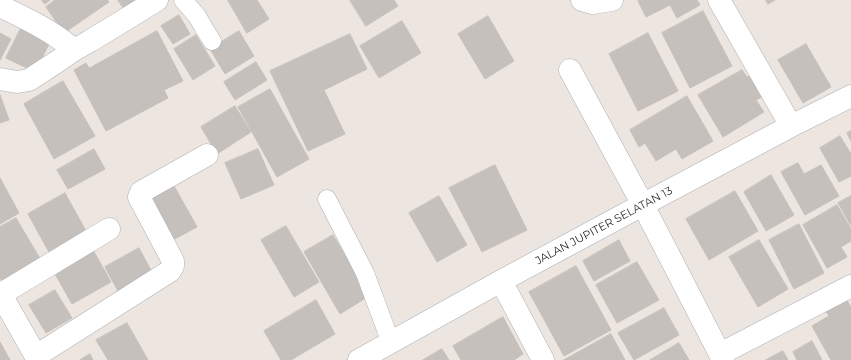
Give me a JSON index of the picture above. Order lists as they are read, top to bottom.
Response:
{
  "streets": {
    "street": ["JALAN JUPITER SELATAN 13"]
  }
}
